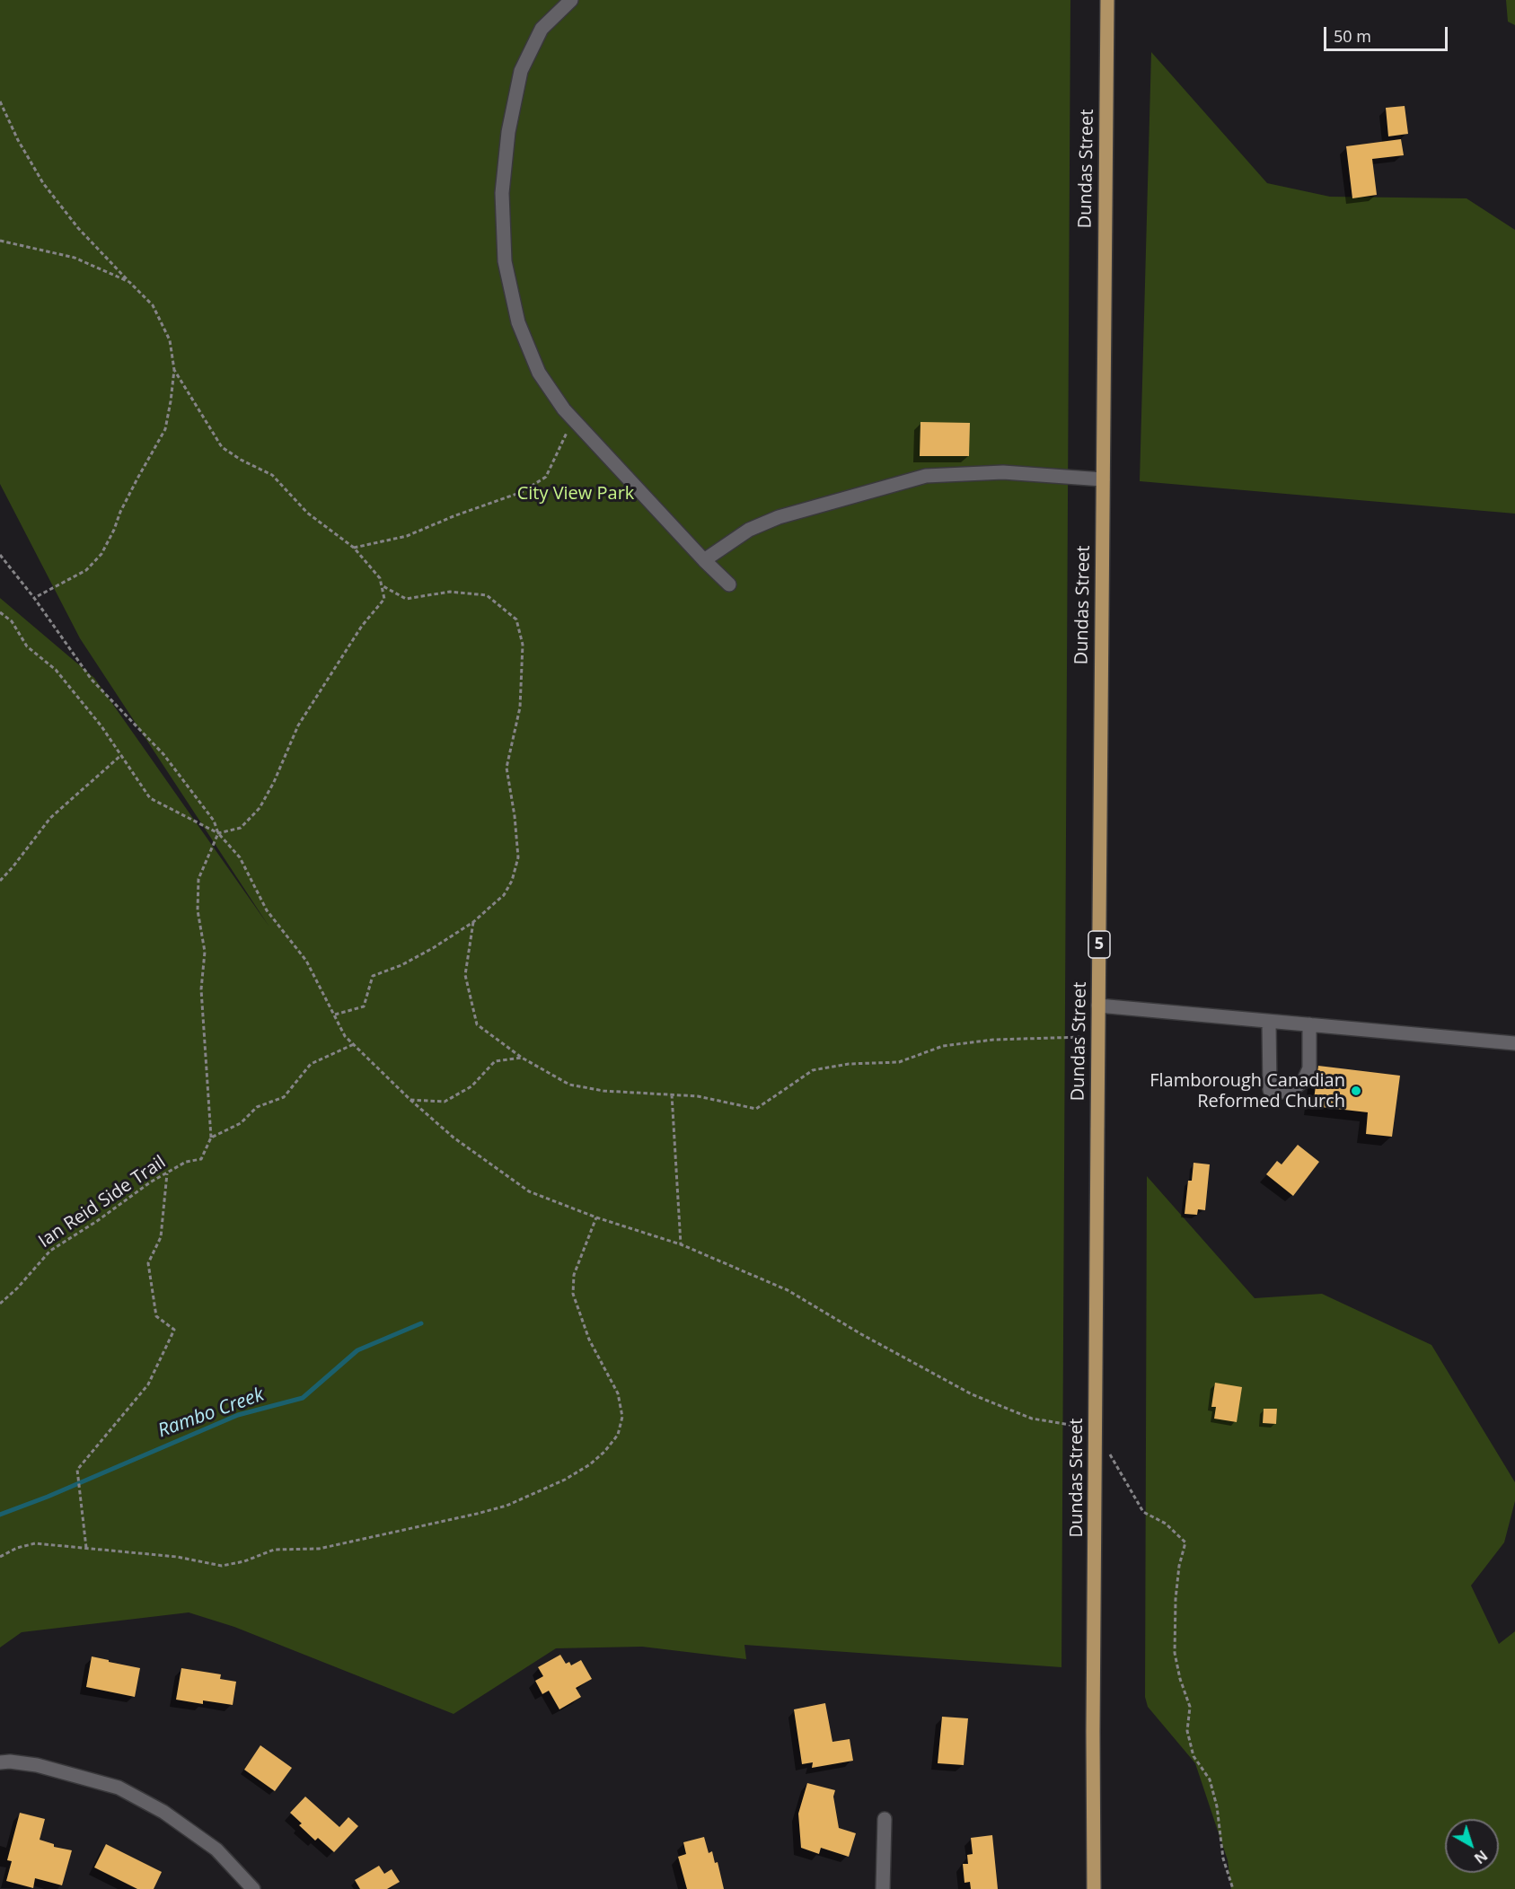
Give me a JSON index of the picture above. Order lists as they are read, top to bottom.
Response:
{
  "streets": {
    "main road": ["Dundas Street", "5"],
    "path": ["Ian Reid Side Trail"]
  },
  "water": ["Rambo Creek"],
  "parks": ["City View Park"],
  "places": ["Flamborough Canadian Reformed Church"],
  "scale_bar": "50 m",
  "north": "bottom right"
}
